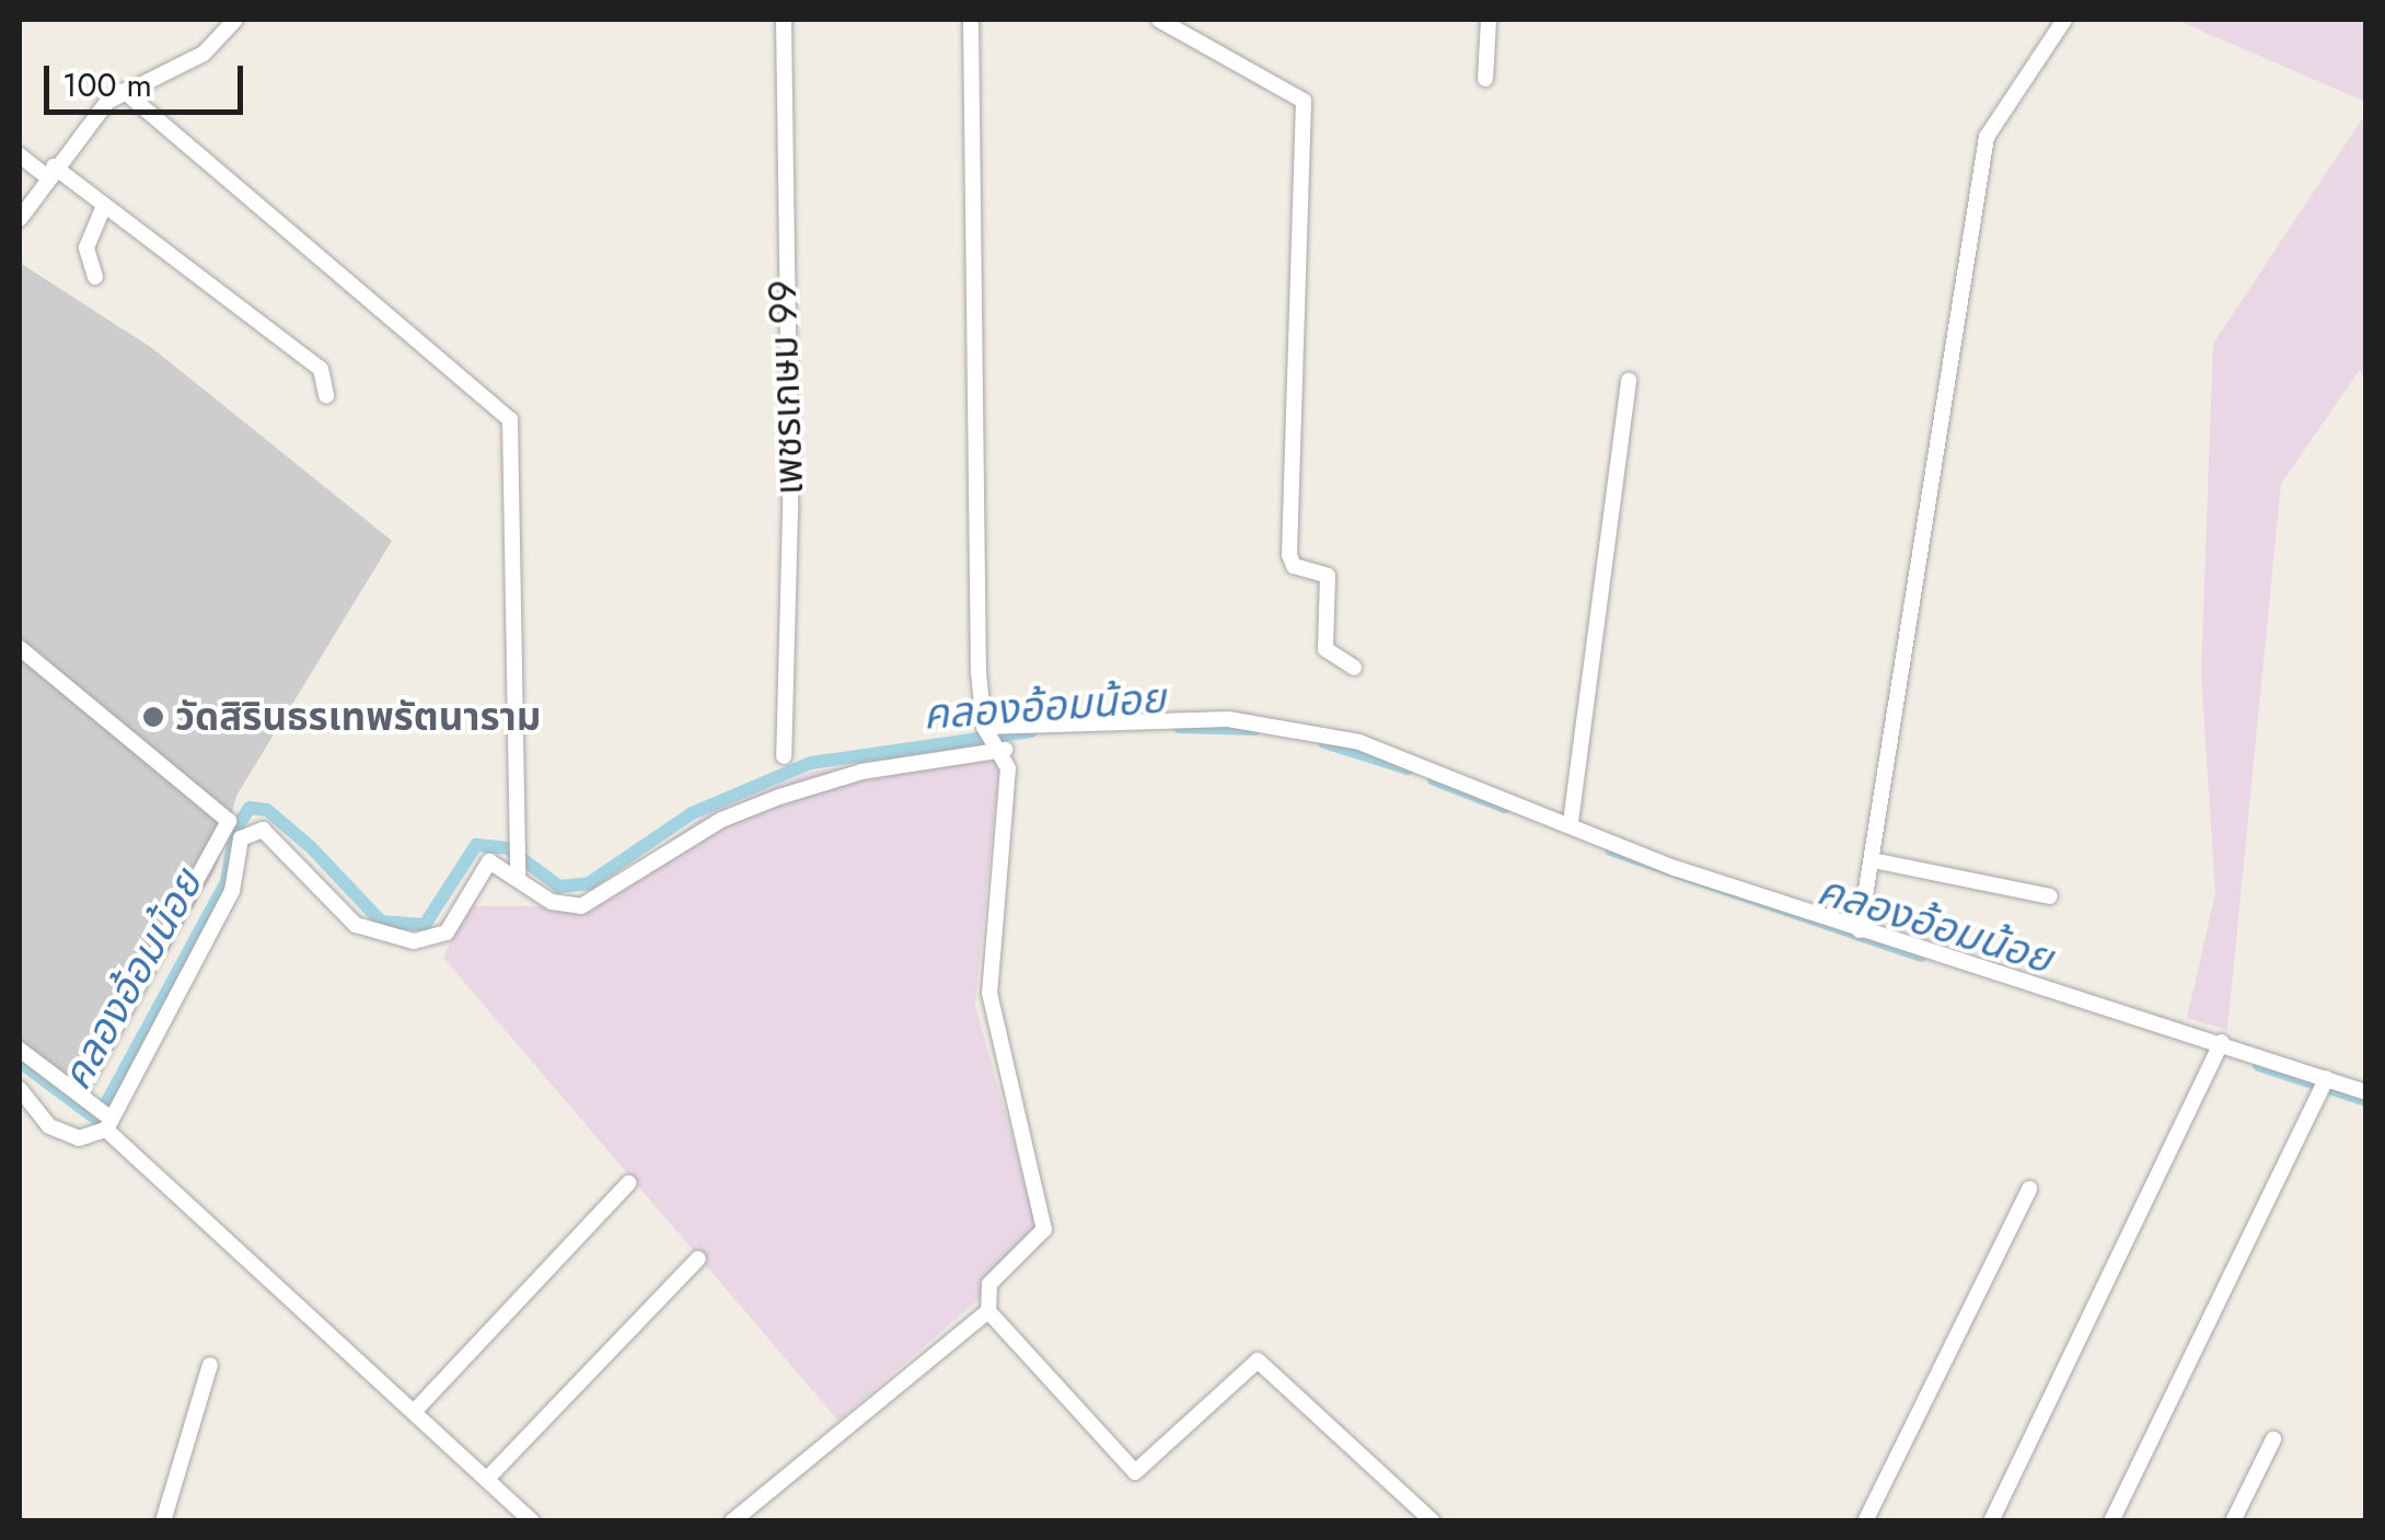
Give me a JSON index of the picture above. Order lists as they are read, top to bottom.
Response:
{
  "streets": {
    "street": ["เพชรเกษม 99"]
  },
  "water": ["คลองอ้อมน้อย"],
  "places": ["วัดสิรินธรเทพรัตนาราม"],
  "scale_bar": "100 m"
}
